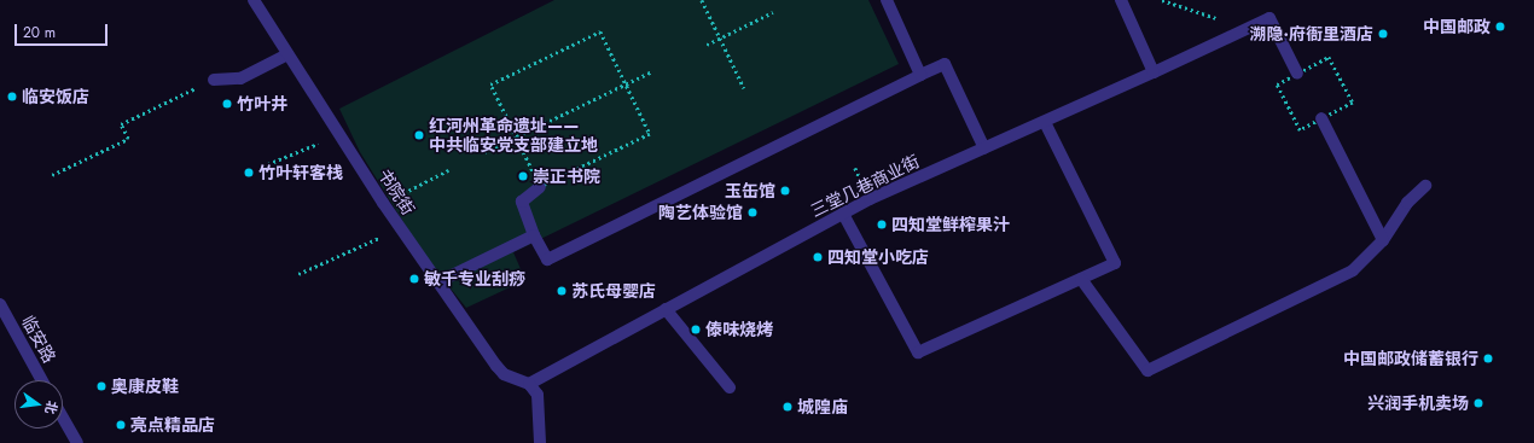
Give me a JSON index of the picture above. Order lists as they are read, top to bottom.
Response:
{
  "streets": {
    "street": ["三堂几巷商业街", "书院街", "临安路"]
  },
  "crossings": [
    ["三堂几巷商业街", "书院街"]
  ],
  "places": [
    "中国邮政",
    "溯隐·府衙里酒店",
    "临安饭店",
    "竹叶井",
    "红河州革命遗址—— 中共临安党支部建立地",
    "竹叶轩客栈",
    "崇正书院",
    "玉缶馆",
    "陶艺体验馆",
    "四知堂鲜榨果汁",
    "四知堂小吃店",
    "敏千专业刮痧",
    "苏氏母婴店",
    "傣味烧烤",
    "中国邮政储蓄银行",
    "奥康皮鞋",
    "兴润手机卖场",
    "城隍庙",
    "亮点精品店"
  ],
  "scale_bar": "20 m",
  "north": "right"
}
